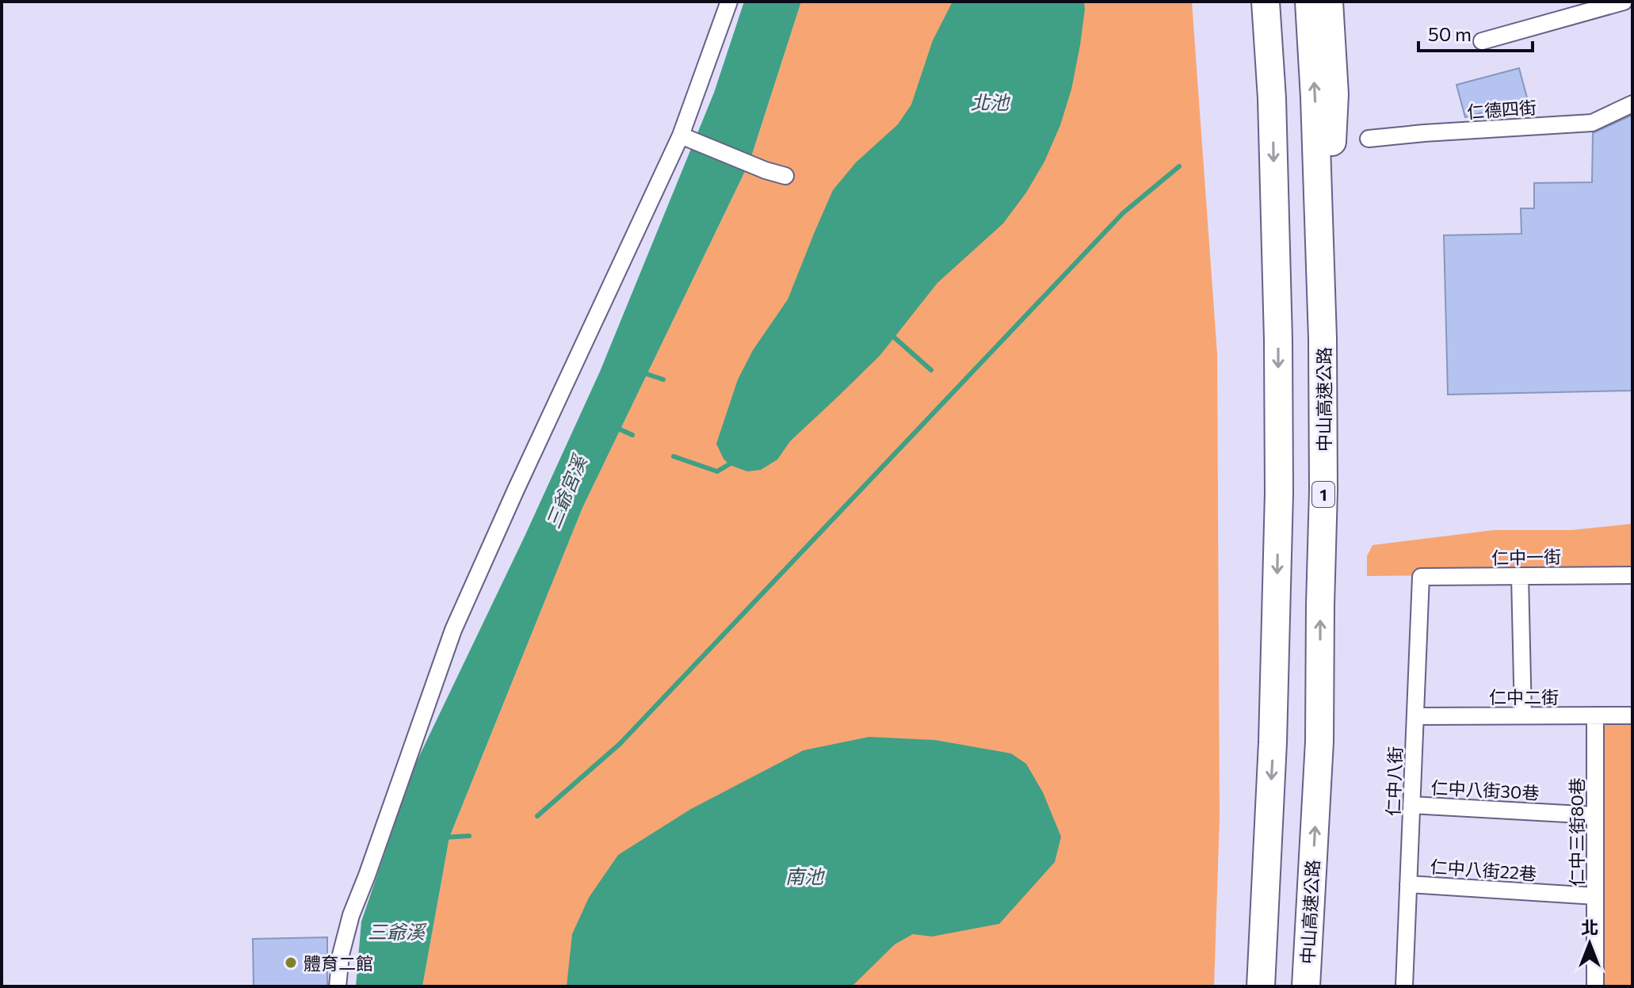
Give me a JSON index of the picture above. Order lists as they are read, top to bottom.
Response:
{
  "streets": {
    "highway": ["中山高速公路", "1"],
    "street": [
      "仁德四街",
      "仁中一街",
      "仁中二街",
      "仁中八街",
      "仁中八街30巷",
      "仁中三街80巷",
      "仁中八街22巷"
    ]
  },
  "crossings": [
    ["仁中一街", "仁中八街"],
    ["仁中二街", "仁中八街"],
    ["仁中二街", "仁中三街80巷"],
    ["仁中八街", "仁中八街30巷"],
    ["仁中八街", "仁中八街22巷"],
    ["仁中八街30巷", "仁中三街80巷"],
    ["仁中三街80巷", "仁中八街22巷"]
  ],
  "water": [
    "北池",
    "三爺宮溪",
    "南池",
    "三爺溪"
  ],
  "places": ["體育二館"],
  "scale_bar": "50 m",
  "north": "top"
}
